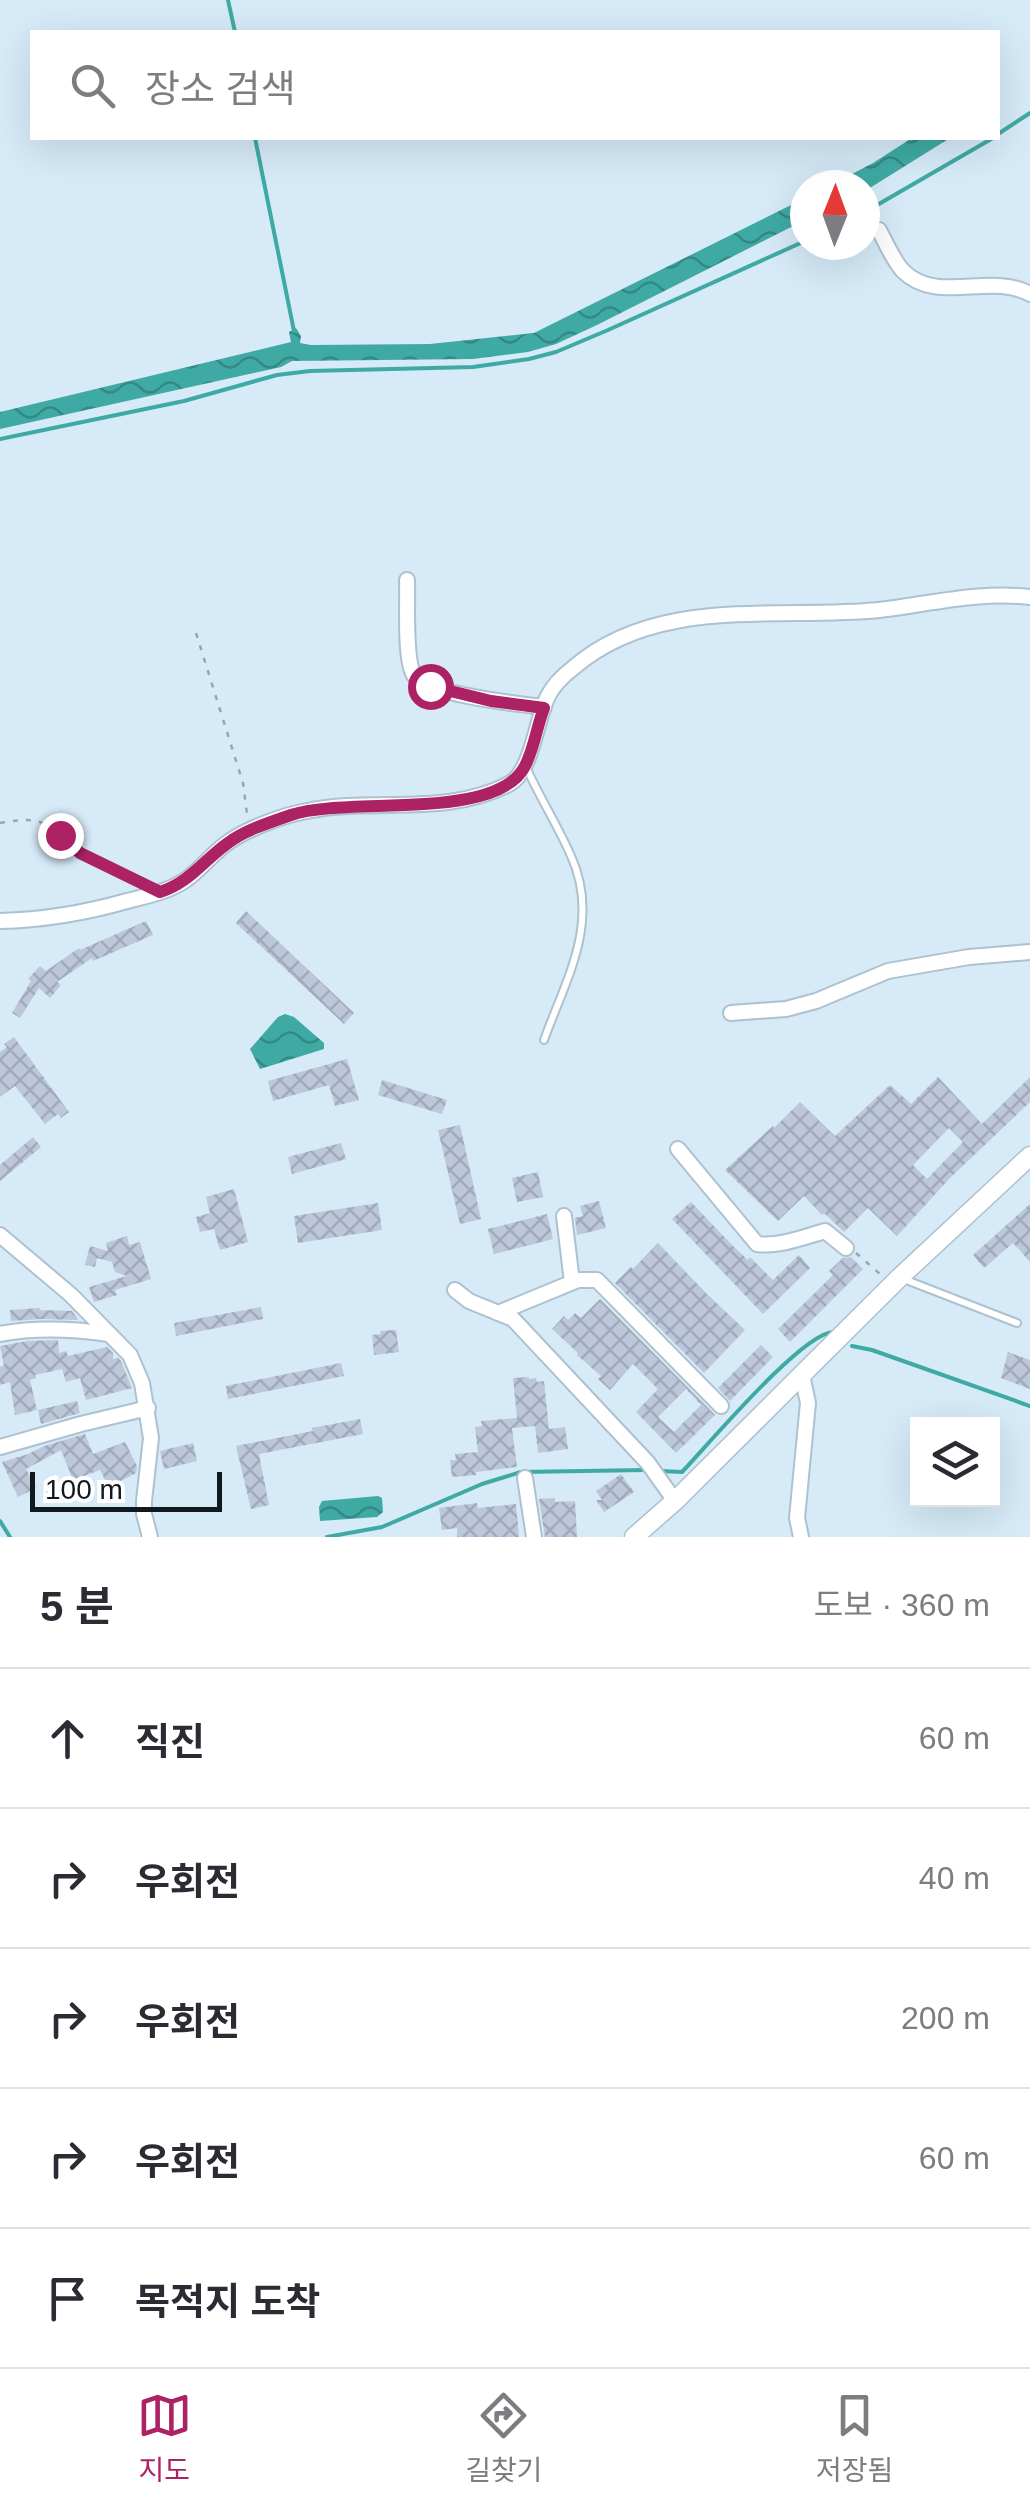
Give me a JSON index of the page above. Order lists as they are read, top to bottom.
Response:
{
  "scale_bar": "100 m",
  "north": "top",
  "page": {
    "search": "장소 검색",
    "scale": "100 m",
    "heading": ["5 분", "도보 · 360 m"],
    "list": [
      ["직진", "60 m"],
      ["우회전", "40 m"],
      ["우회전", "200 m"],
      ["우회전", "60 m"],
      "목적지 도착"
    ],
    "nav": ["지도", "길찾기", "저장됨"]
  }
}
